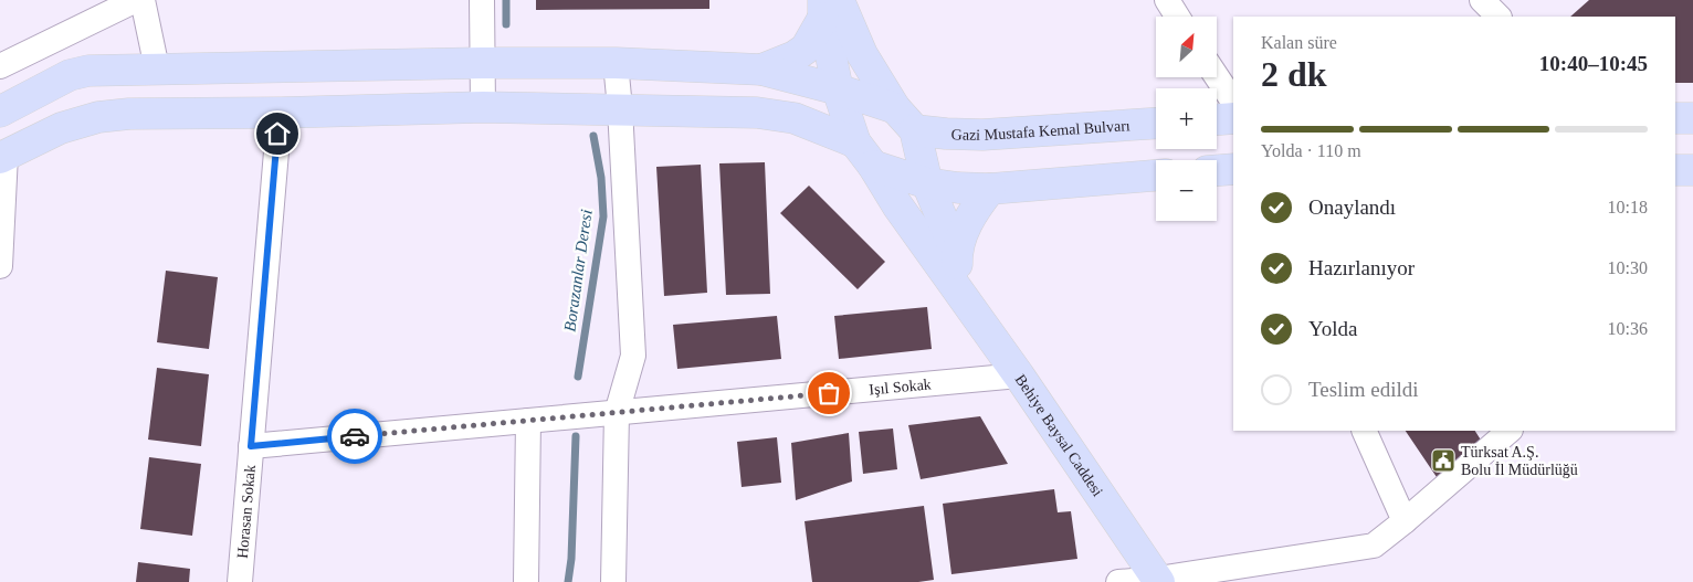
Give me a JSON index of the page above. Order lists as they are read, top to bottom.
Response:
{
  "streets": {
    "main road": ["Gazi Mustafa Kemal Bulvarı", "Behiye Baysal Caddesi"],
    "street": ["Işıl Sokak", "Horasan Sokak"]
  },
  "crossings": [
    ["Işıl Sokak", "Behiye Baysal Caddesi"],
    ["Işıl Sokak", "Horasan Sokak"]
  ],
  "water": ["Borazanlar Deresi"],
  "places": {
    "public building": ["Türksat A.Ş. Bolu İl Müdürlüğü"]
  },
  "north": "top right",
  "page": {
    "map_buttons": ["+", "−"],
    "heading": ["2 dk", "Kalan süre", "10:40–10:45"],
    "bar": "Yolda · 110 m",
    "list": [
      ["Onaylandı", "10:18"],
      ["Hazırlanıyor", "10:30"],
      ["Yolda", "10:36"],
      "Teslim edildi"
    ]
  }
}
